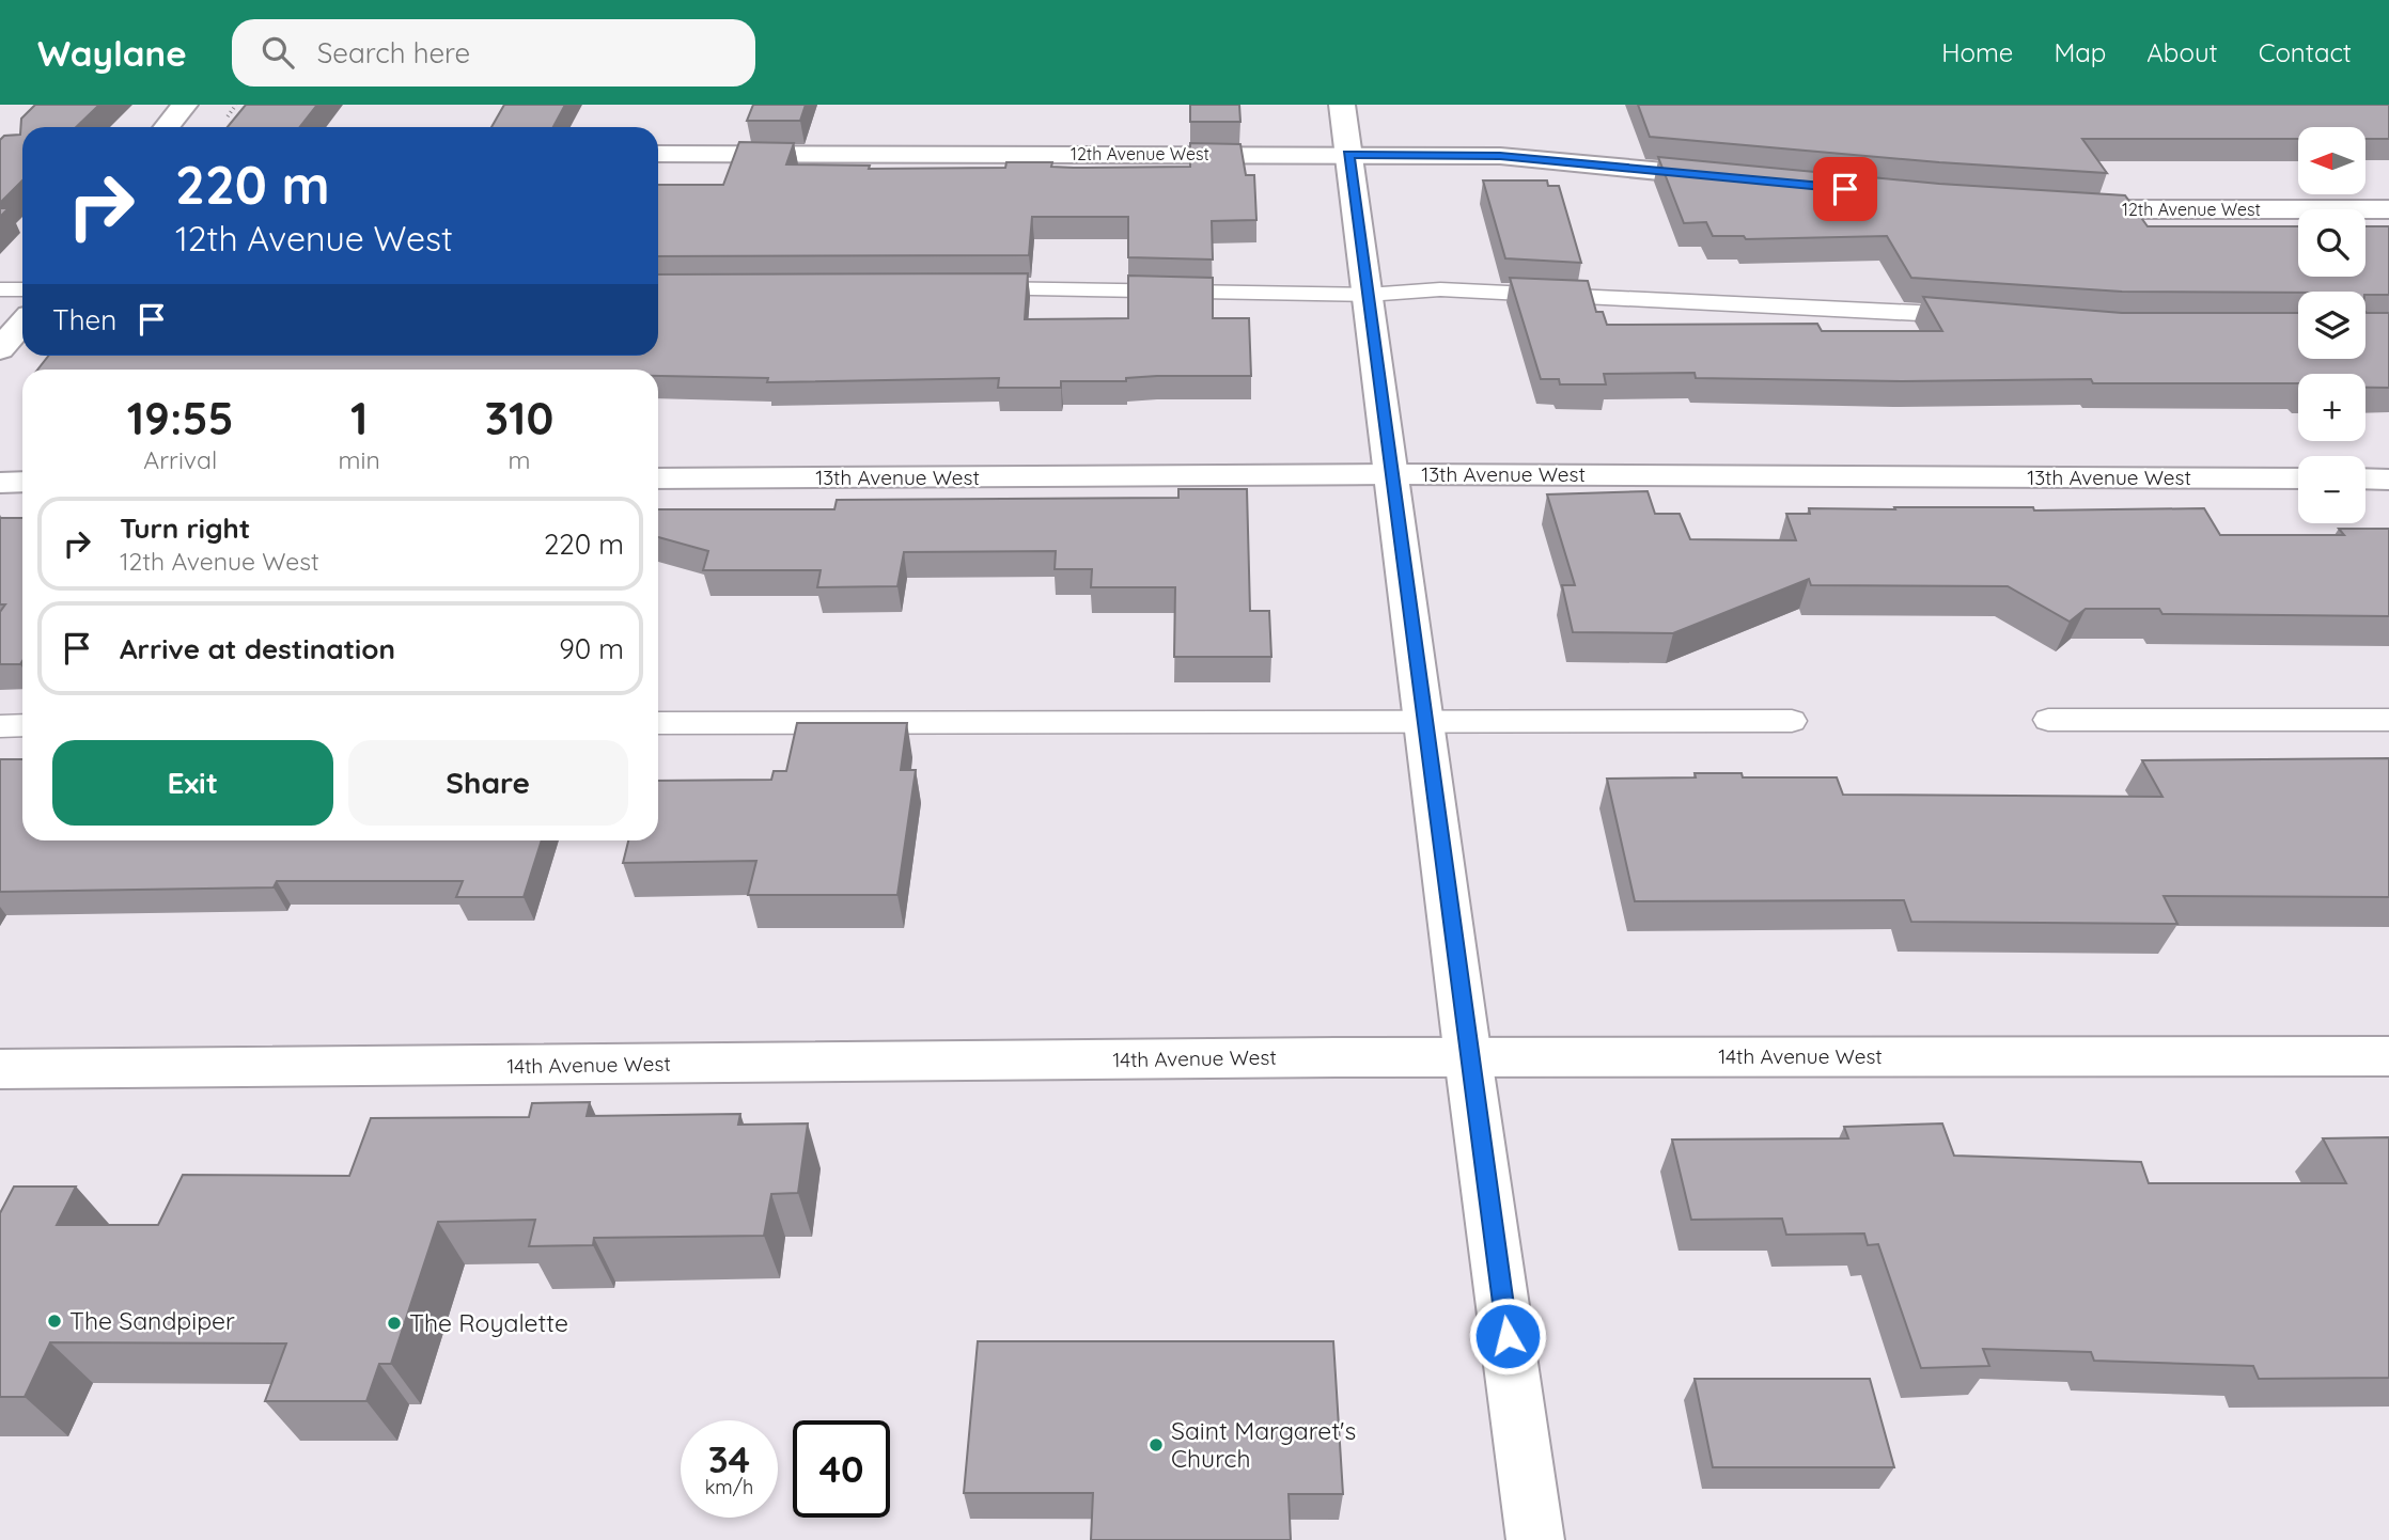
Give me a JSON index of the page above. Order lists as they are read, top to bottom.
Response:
{
  "streets": {
    "street": ["12th Avenue West", "13th Avenue West", "14th Avenue West"]
  },
  "places": ["The Sandpiper", "The Royalette", "Saint Margaret's Church"],
  "north": "left",
  "page": {
    "header": "Waylane",
    "search": "Search here",
    "nav": [
      "Home",
      "Map",
      "About",
      "Contact"
    ],
    "map_buttons": ["+", "−"],
    "turn": ["220 m", "12th Avenue West"],
    "then": "Then",
    "eta": [
      "19:55",
      "Arrival",
      "1",
      "min",
      "310",
      "m"
    ],
    "list": [
      {
        "name": "Turn right",
        "note": "12th Avenue West",
        "value": "220 m"
      },
      {
        "name": "Arrive at destination",
        "value": "90 m"
      }
    ],
    "buttons": ["Exit", "Share"],
    "speed": "34 km/h",
    "limit": "40"
  }
}
